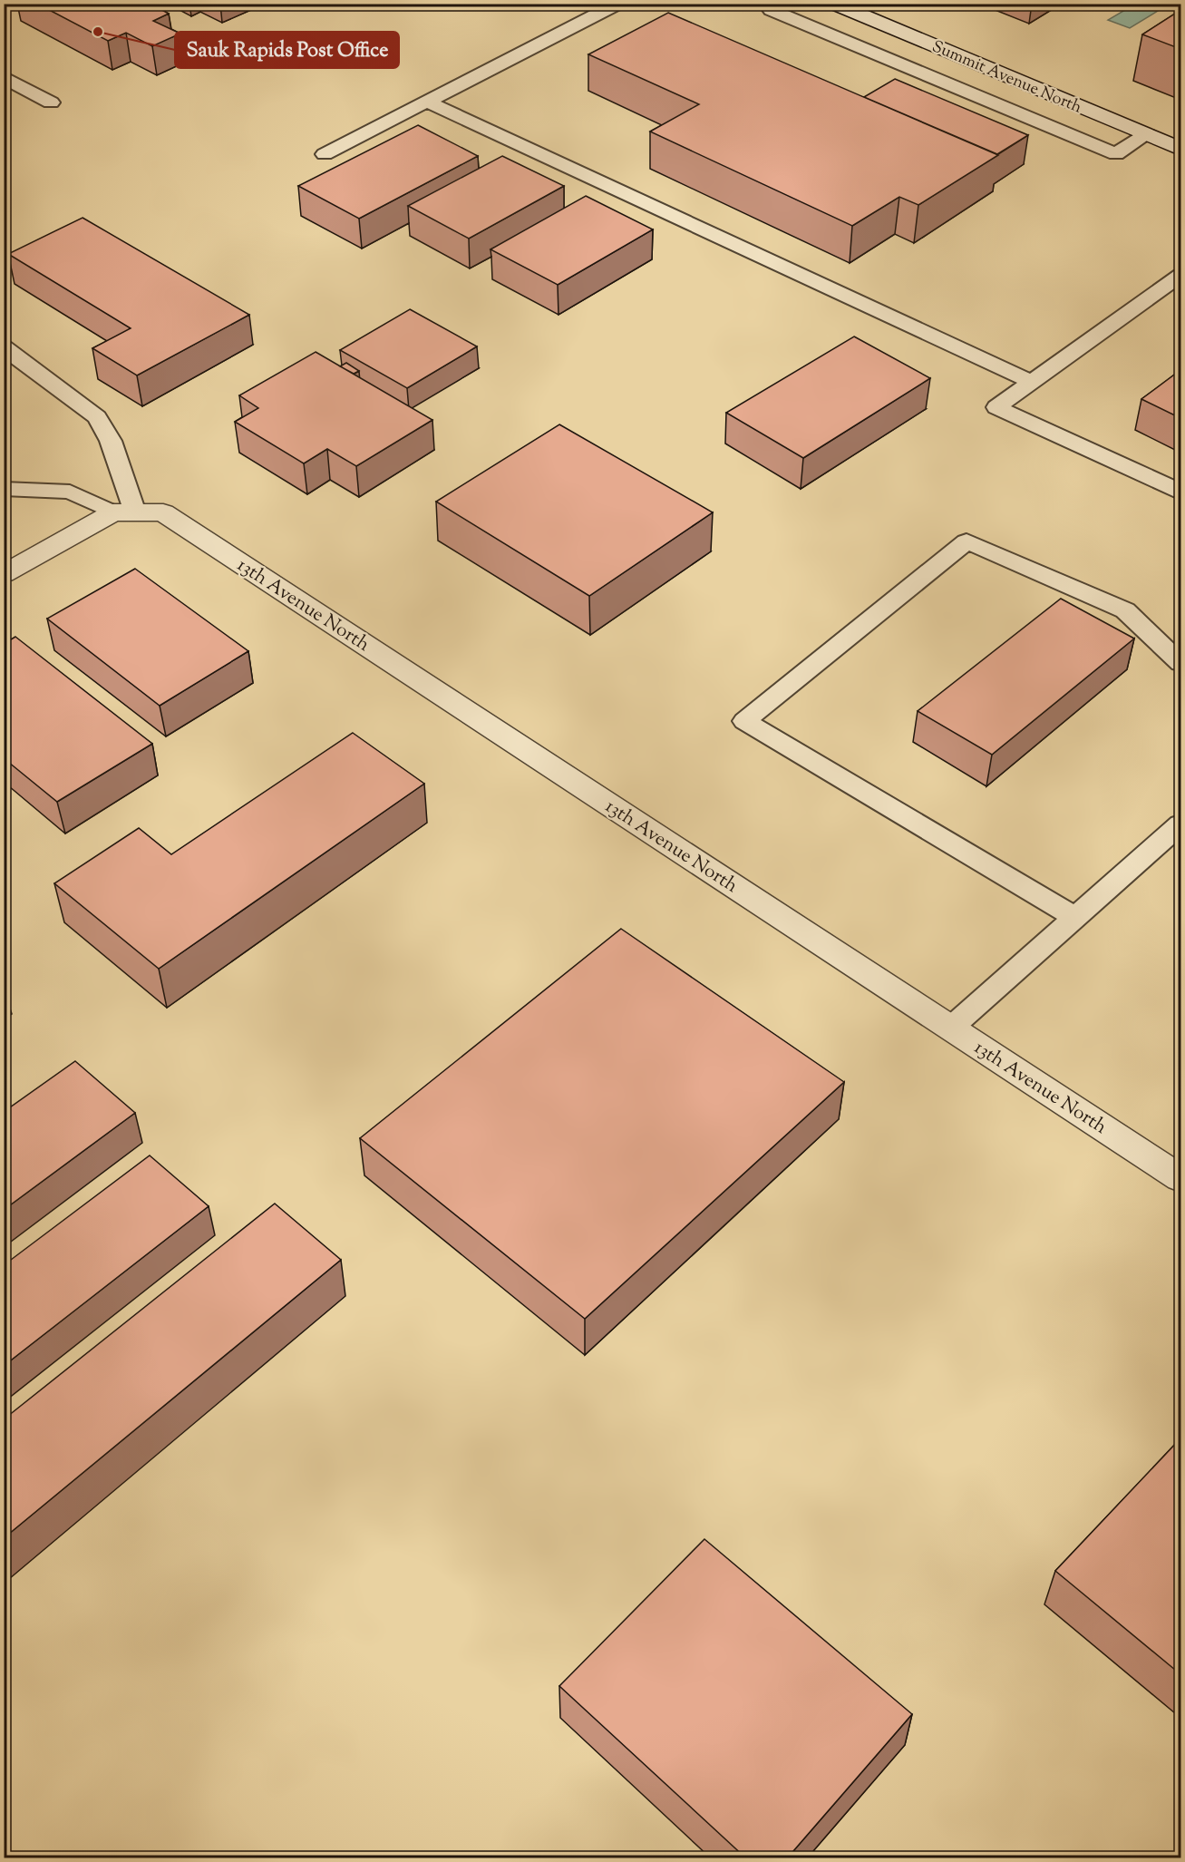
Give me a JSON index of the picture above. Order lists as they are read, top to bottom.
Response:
{
  "streets": {
    "street": ["Summit Avenue North", "13th Avenue North"]
  },
  "places": ["Sauk Rapids Post Office"]
}
